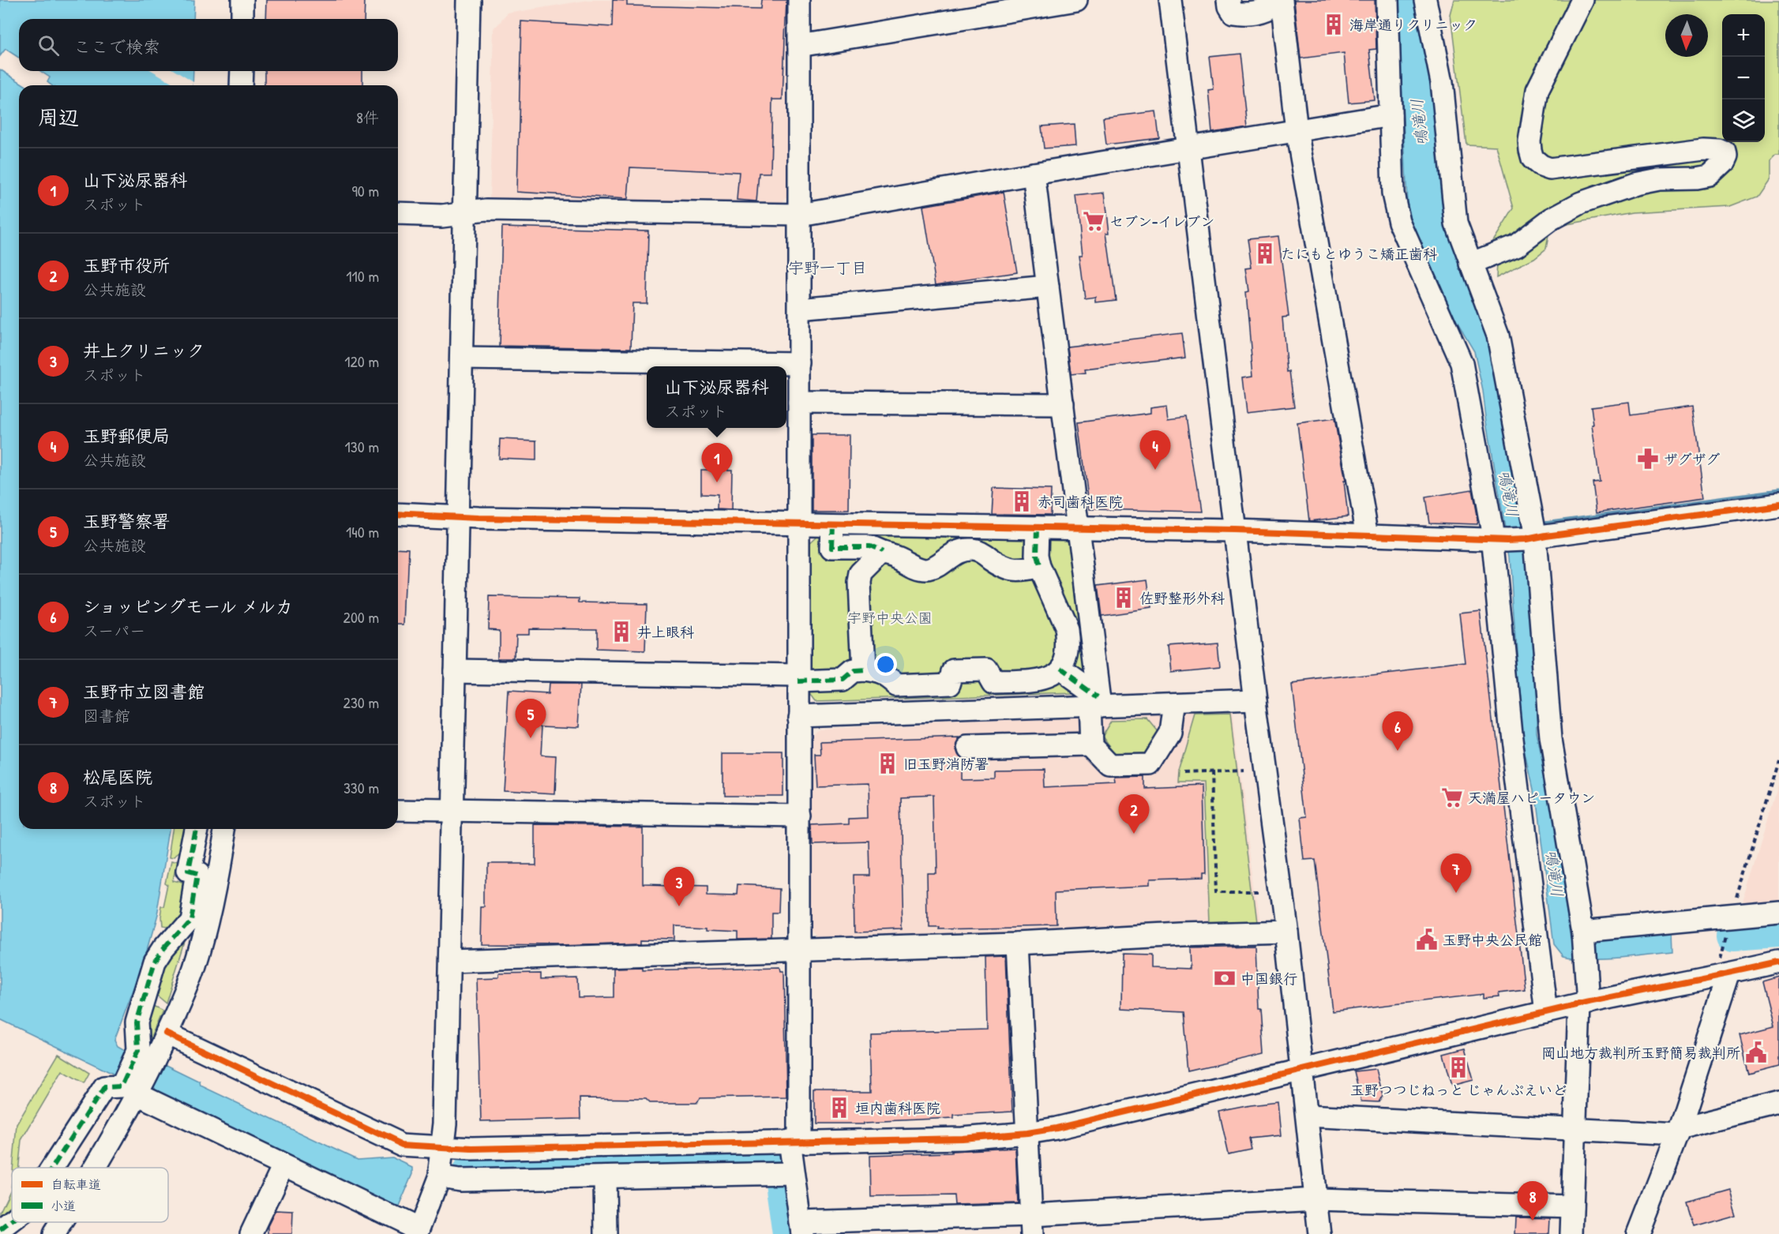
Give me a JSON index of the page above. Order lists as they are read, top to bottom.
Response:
{
  "districts": ["宇野一丁目"],
  "water": ["鳴滝川"],
  "parks": ["宇野中央公園"],
  "places": {
    "building": [
      "海岸通りクリニック",
      "たにもとゆうこ矯正歯科",
      "赤司歯科医院",
      "佐野整形外科",
      "井上眼科",
      "旧玉野消防署",
      "玉野つつじねっと じゃんぷえいど",
      "垣内歯科医院"
    ],
    "supermarket": ["セブン-イレブン", "天満屋ハピータウン"],
    "pharmacy": ["ザグザグ"],
    "public building": ["玉野中央公民館", "岡山地方裁判所玉野簡易裁判所"],
    "bank": ["中国銀行"]
  },
  "legend": ["自転車道", "小道"],
  "north": "bottom",
  "page": {
    "map_buttons": ["+", "−"],
    "search": "ここで検索",
    "heading": ["周辺", "8件"],
    "list": [
      {
        "mark": "1",
        "name": "山下泌尿器科",
        "note": "スポット",
        "value": "90 m"
      },
      {
        "mark": "2",
        "name": "玉野市役所",
        "note": "公共施設",
        "value": "110 m"
      },
      {
        "mark": "3",
        "name": "井上クリニック",
        "note": "スポット",
        "value": "120 m"
      },
      {
        "mark": "4",
        "name": "玉野郵便局",
        "note": "公共施設",
        "value": "130 m"
      },
      {
        "mark": "5",
        "name": "玉野警察署",
        "note": "公共施設",
        "value": "140 m"
      },
      {
        "mark": "6",
        "name": "ショッピングモール メルカ",
        "note": "スーパー",
        "value": "200 m"
      },
      {
        "mark": "7",
        "name": "玉野市立図書館",
        "note": "図書館",
        "value": "230 m"
      },
      {
        "mark": "8",
        "name": "松尾医院",
        "note": "スポット",
        "value": "330 m"
      }
    ],
    "popup": ["山下泌尿器科", "スポット"],
    "pins": [
      "4",
      "1",
      "5",
      "6",
      "2",
      "7",
      "3",
      "8"
    ]
  }
}
